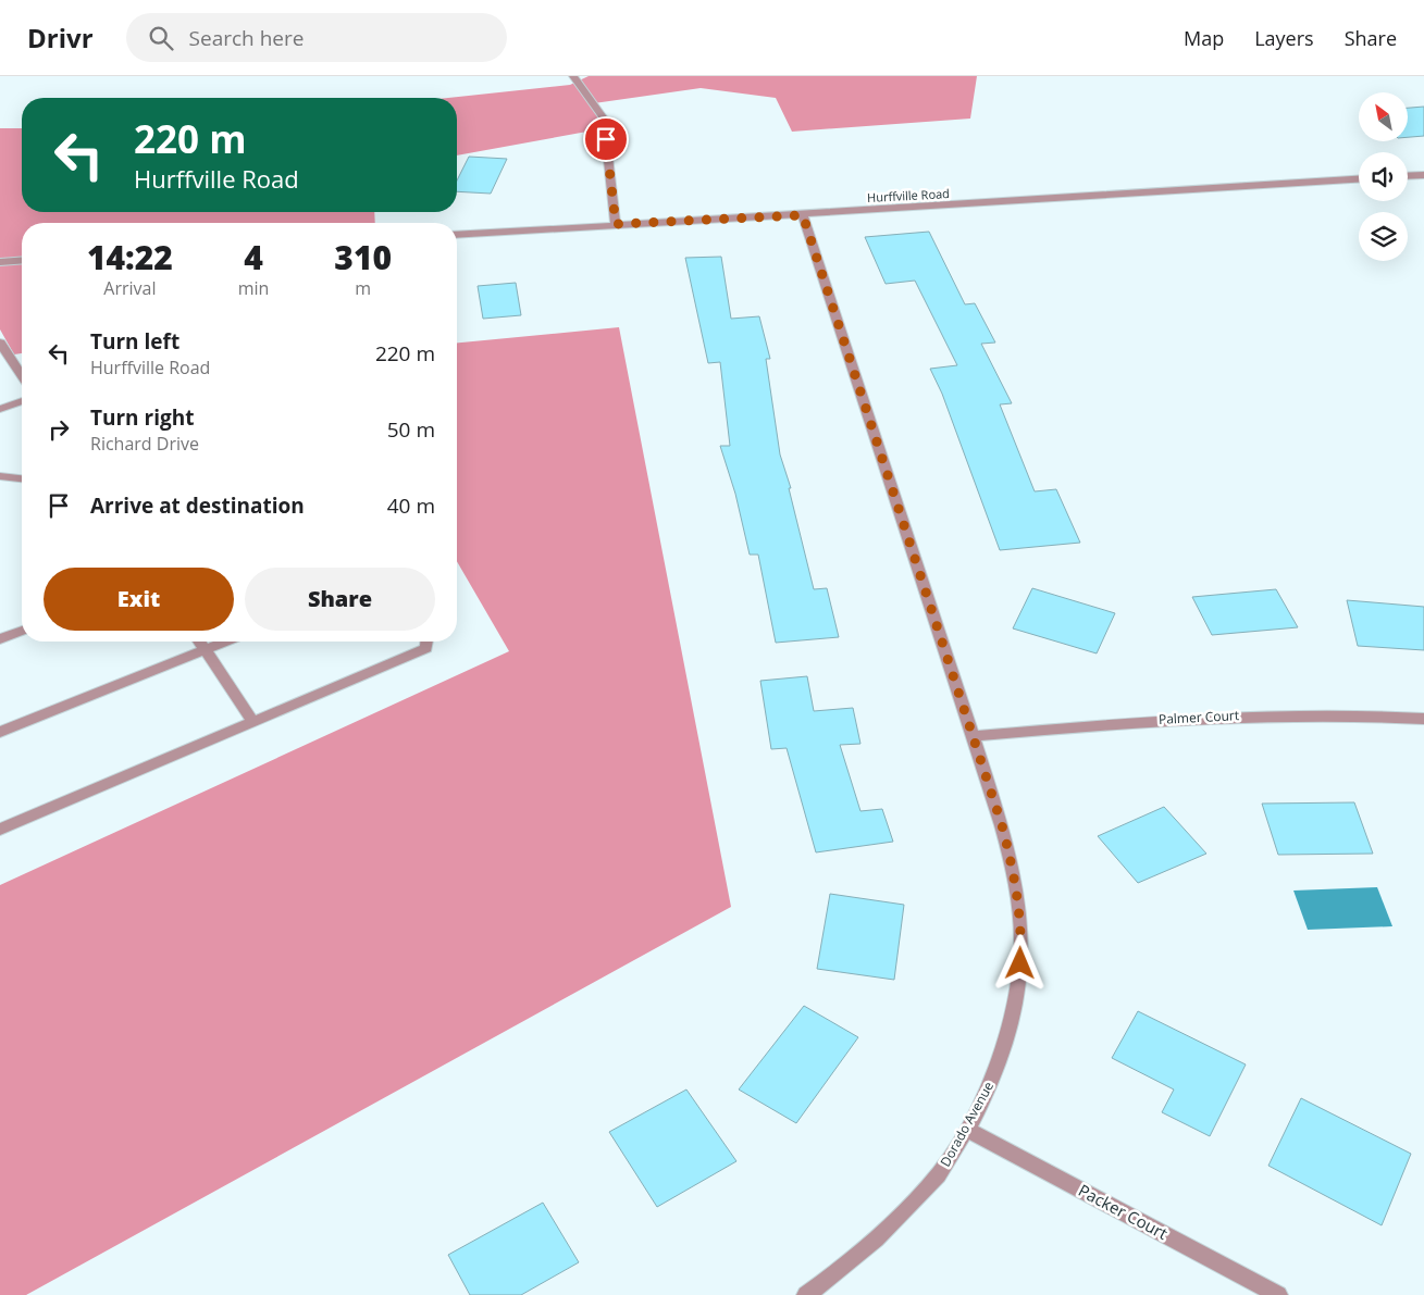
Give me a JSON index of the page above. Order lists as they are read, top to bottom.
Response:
{
  "streets": {
    "street": [
      "Hurffville Road",
      "Palmer Court",
      "Dorado Avenue",
      "Packer Court"
    ]
  },
  "crossings": [
    ["Hurffville Road", "Dorado Avenue"],
    ["Palmer Court", "Dorado Avenue"],
    ["Dorado Avenue", "Packer Court"]
  ],
  "north": "top left",
  "page": {
    "header": "Drivr",
    "search": "Search here",
    "nav": ["Map", "Layers", "Share"],
    "turn": ["220 m", "Hurffville Road"],
    "eta": [
      "14:22",
      "Arrival",
      "4",
      "min",
      "310",
      "m"
    ],
    "list": [
      {
        "name": "Turn left",
        "note": "Hurffville Road",
        "value": "220 m"
      },
      {
        "name": "Turn right",
        "note": "Richard Drive",
        "value": "50 m"
      },
      {
        "name": "Arrive at destination",
        "value": "40 m"
      }
    ],
    "buttons": ["Exit", "Share"]
  }
}
